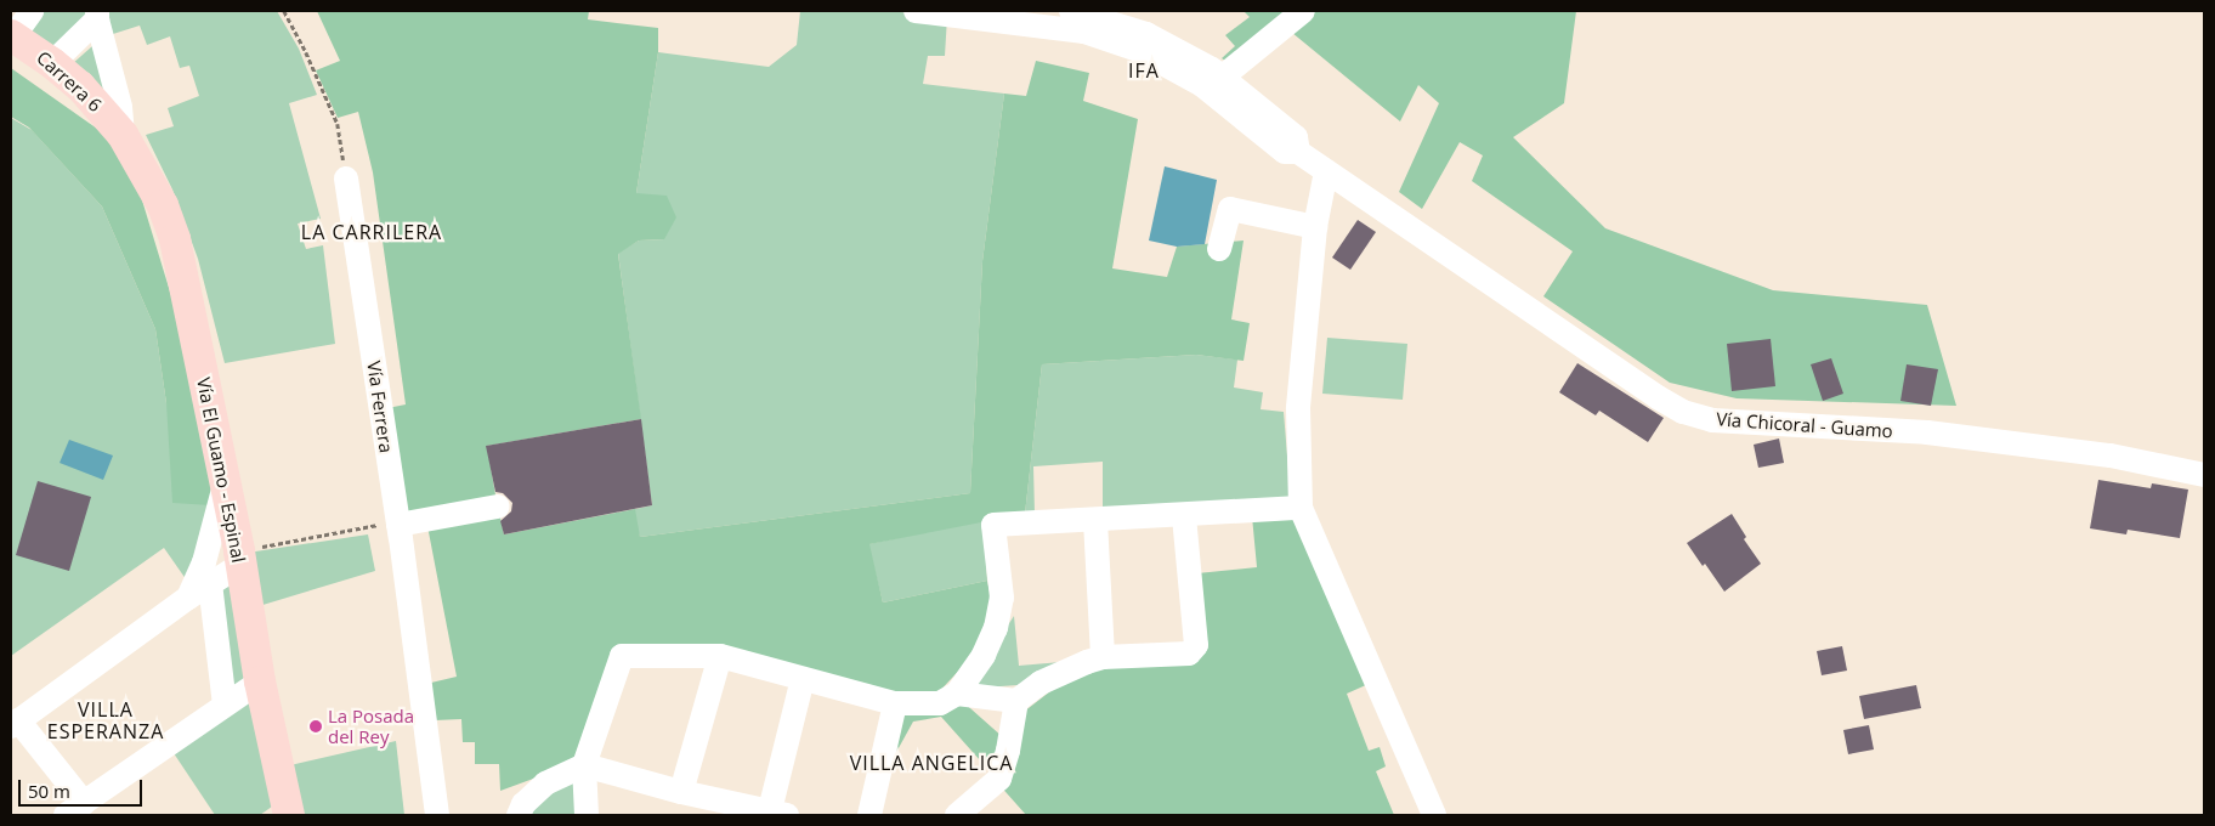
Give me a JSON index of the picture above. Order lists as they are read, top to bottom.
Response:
{
  "streets": {
    "main road": ["Carrera 6", "Vía El Guamo - Espinal"],
    "street": ["Vía Ferrera", "Vía Chicoral - Guamo"]
  },
  "crossings": [
    ["Carrera 6", "Vía El Guamo - Espinal"]
  ],
  "districts": [
    "IFA",
    "LA CARRILERA",
    "VILLA ESPERANZA",
    "VILLA ANGELICA"
  ],
  "places": ["La Posada del Rey"],
  "scale_bar": "50 m"
}
